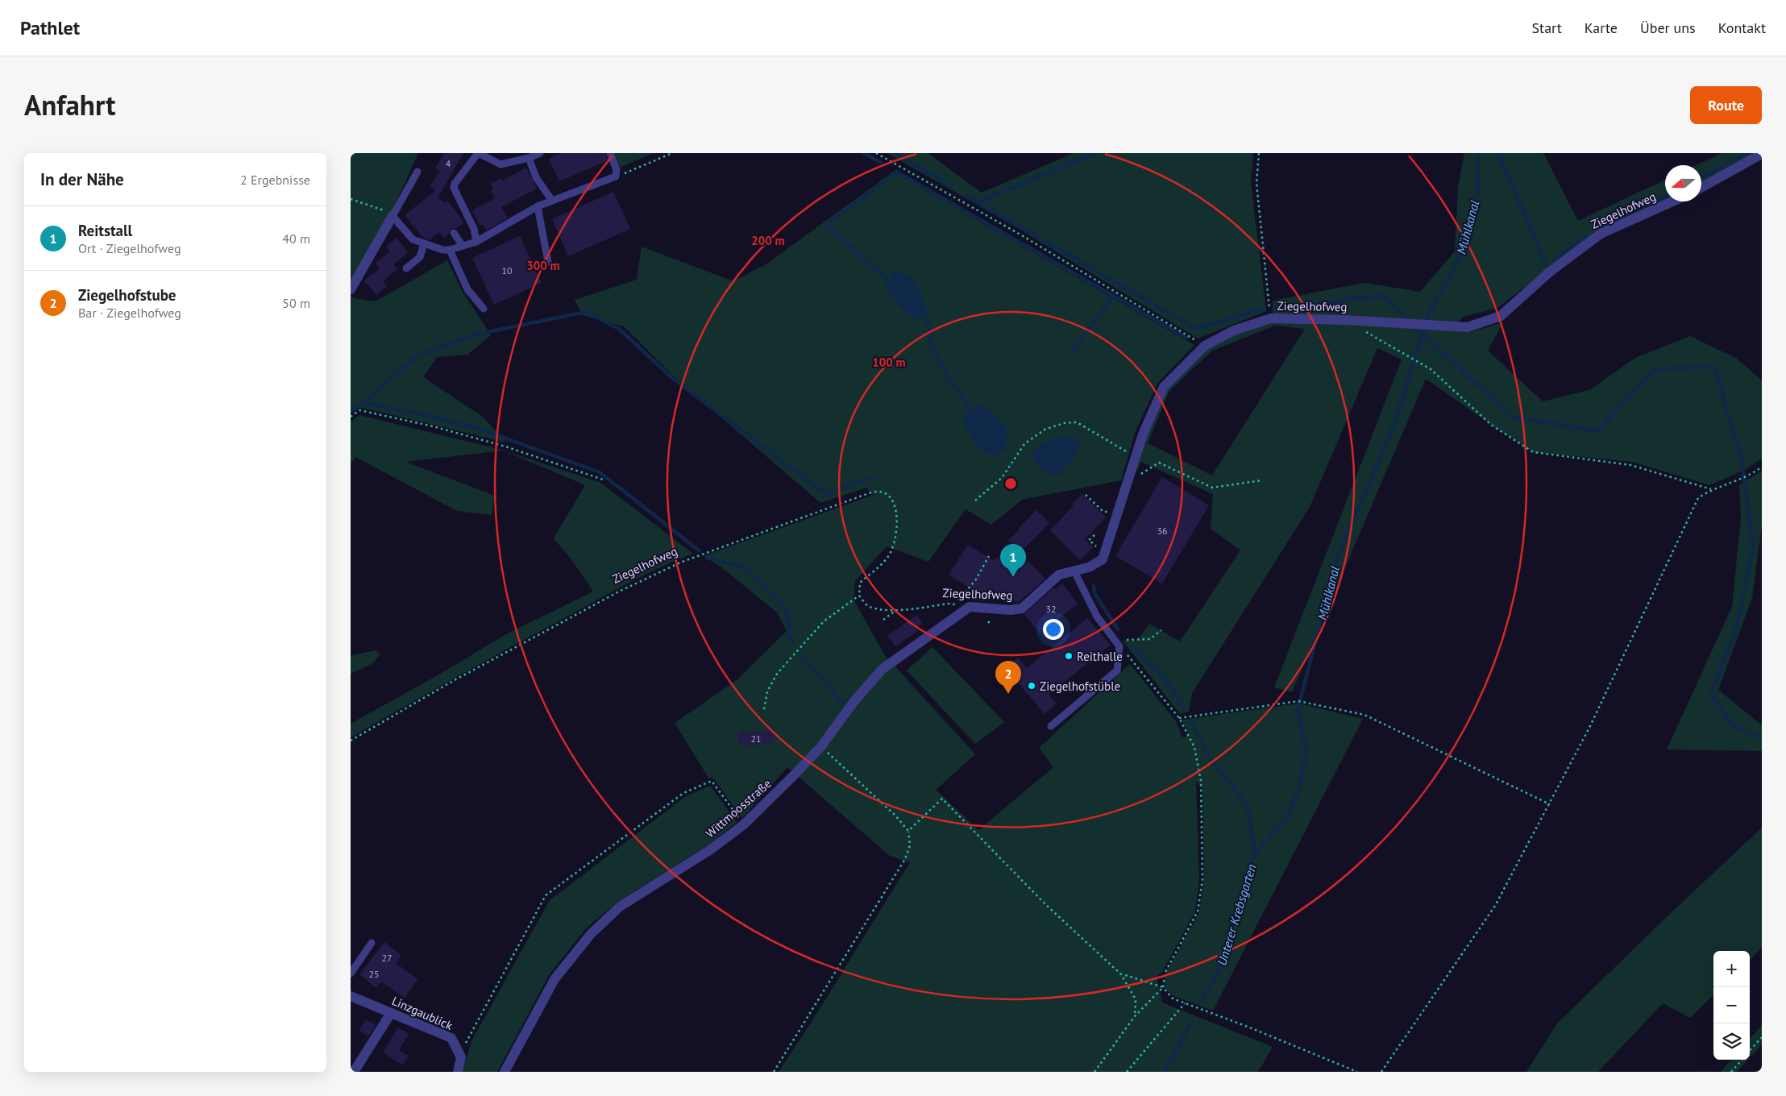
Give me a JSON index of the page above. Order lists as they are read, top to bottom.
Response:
{
  "streets": {
    "street": ["Ziegelhofweg", "Wittmoosstraße", "Linzgaublick"]
  },
  "crossings": [
    ["Ziegelhofweg", "Wittmoosstraße"]
  ],
  "water": ["Mühlkanal", "Unterer Krebsgarten"],
  "places": ["Reithalle", "Ziegelhofstüble"],
  "house_numbers": [
    "4",
    "10",
    "36",
    "32",
    "21",
    "27",
    "25"
  ],
  "north": "left",
  "page": {
    "header": "Pathlet",
    "nav": [
      "Start",
      "Karte",
      "Über uns",
      "Kontakt"
    ],
    "title": "Anfahrt",
    "buttons": "Route",
    "heading": ["In der Nähe", "2 Ergebnisse"],
    "list": [
      {
        "mark": "1",
        "name": "Reitstall",
        "note": "Ort · Ziegelhofweg",
        "value": "40 m"
      },
      {
        "mark": "2",
        "name": "Ziegelhofstube",
        "note": "Bar · Ziegelhofweg",
        "value": "50 m"
      }
    ],
    "pins": ["1", "2"],
    "map_buttons": ["+", "−"]
  },
  "rings": ["200 m", "300 m", "100 m"]
}
